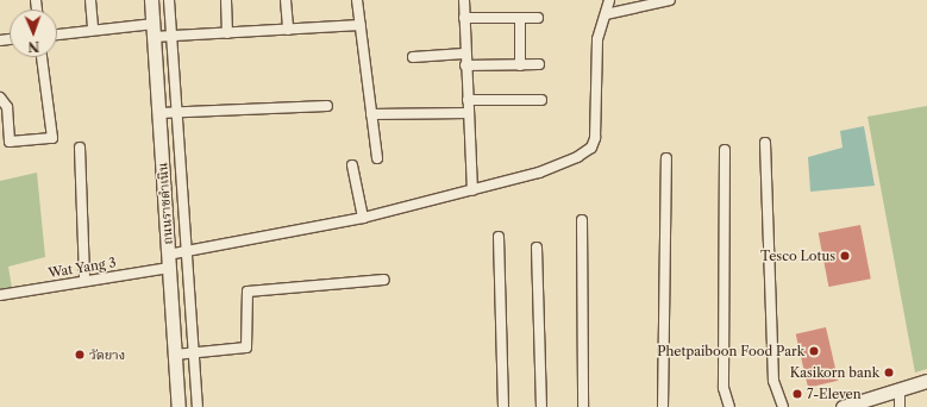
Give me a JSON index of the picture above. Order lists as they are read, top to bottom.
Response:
{
  "streets": {
    "main road": ["ถนนราชดำเนิน"],
    "street": ["Wat Yang 3"]
  },
  "crossings": [
    ["ถนนราชดำเนิน", "Wat Yang 3"]
  ],
  "places": [
    "Tesco Lotus",
    "Phetpaiboon Food Park",
    "วัดยาง",
    "Kasikorn bank",
    "7-Eleven"
  ],
  "north": "bottom"
}
